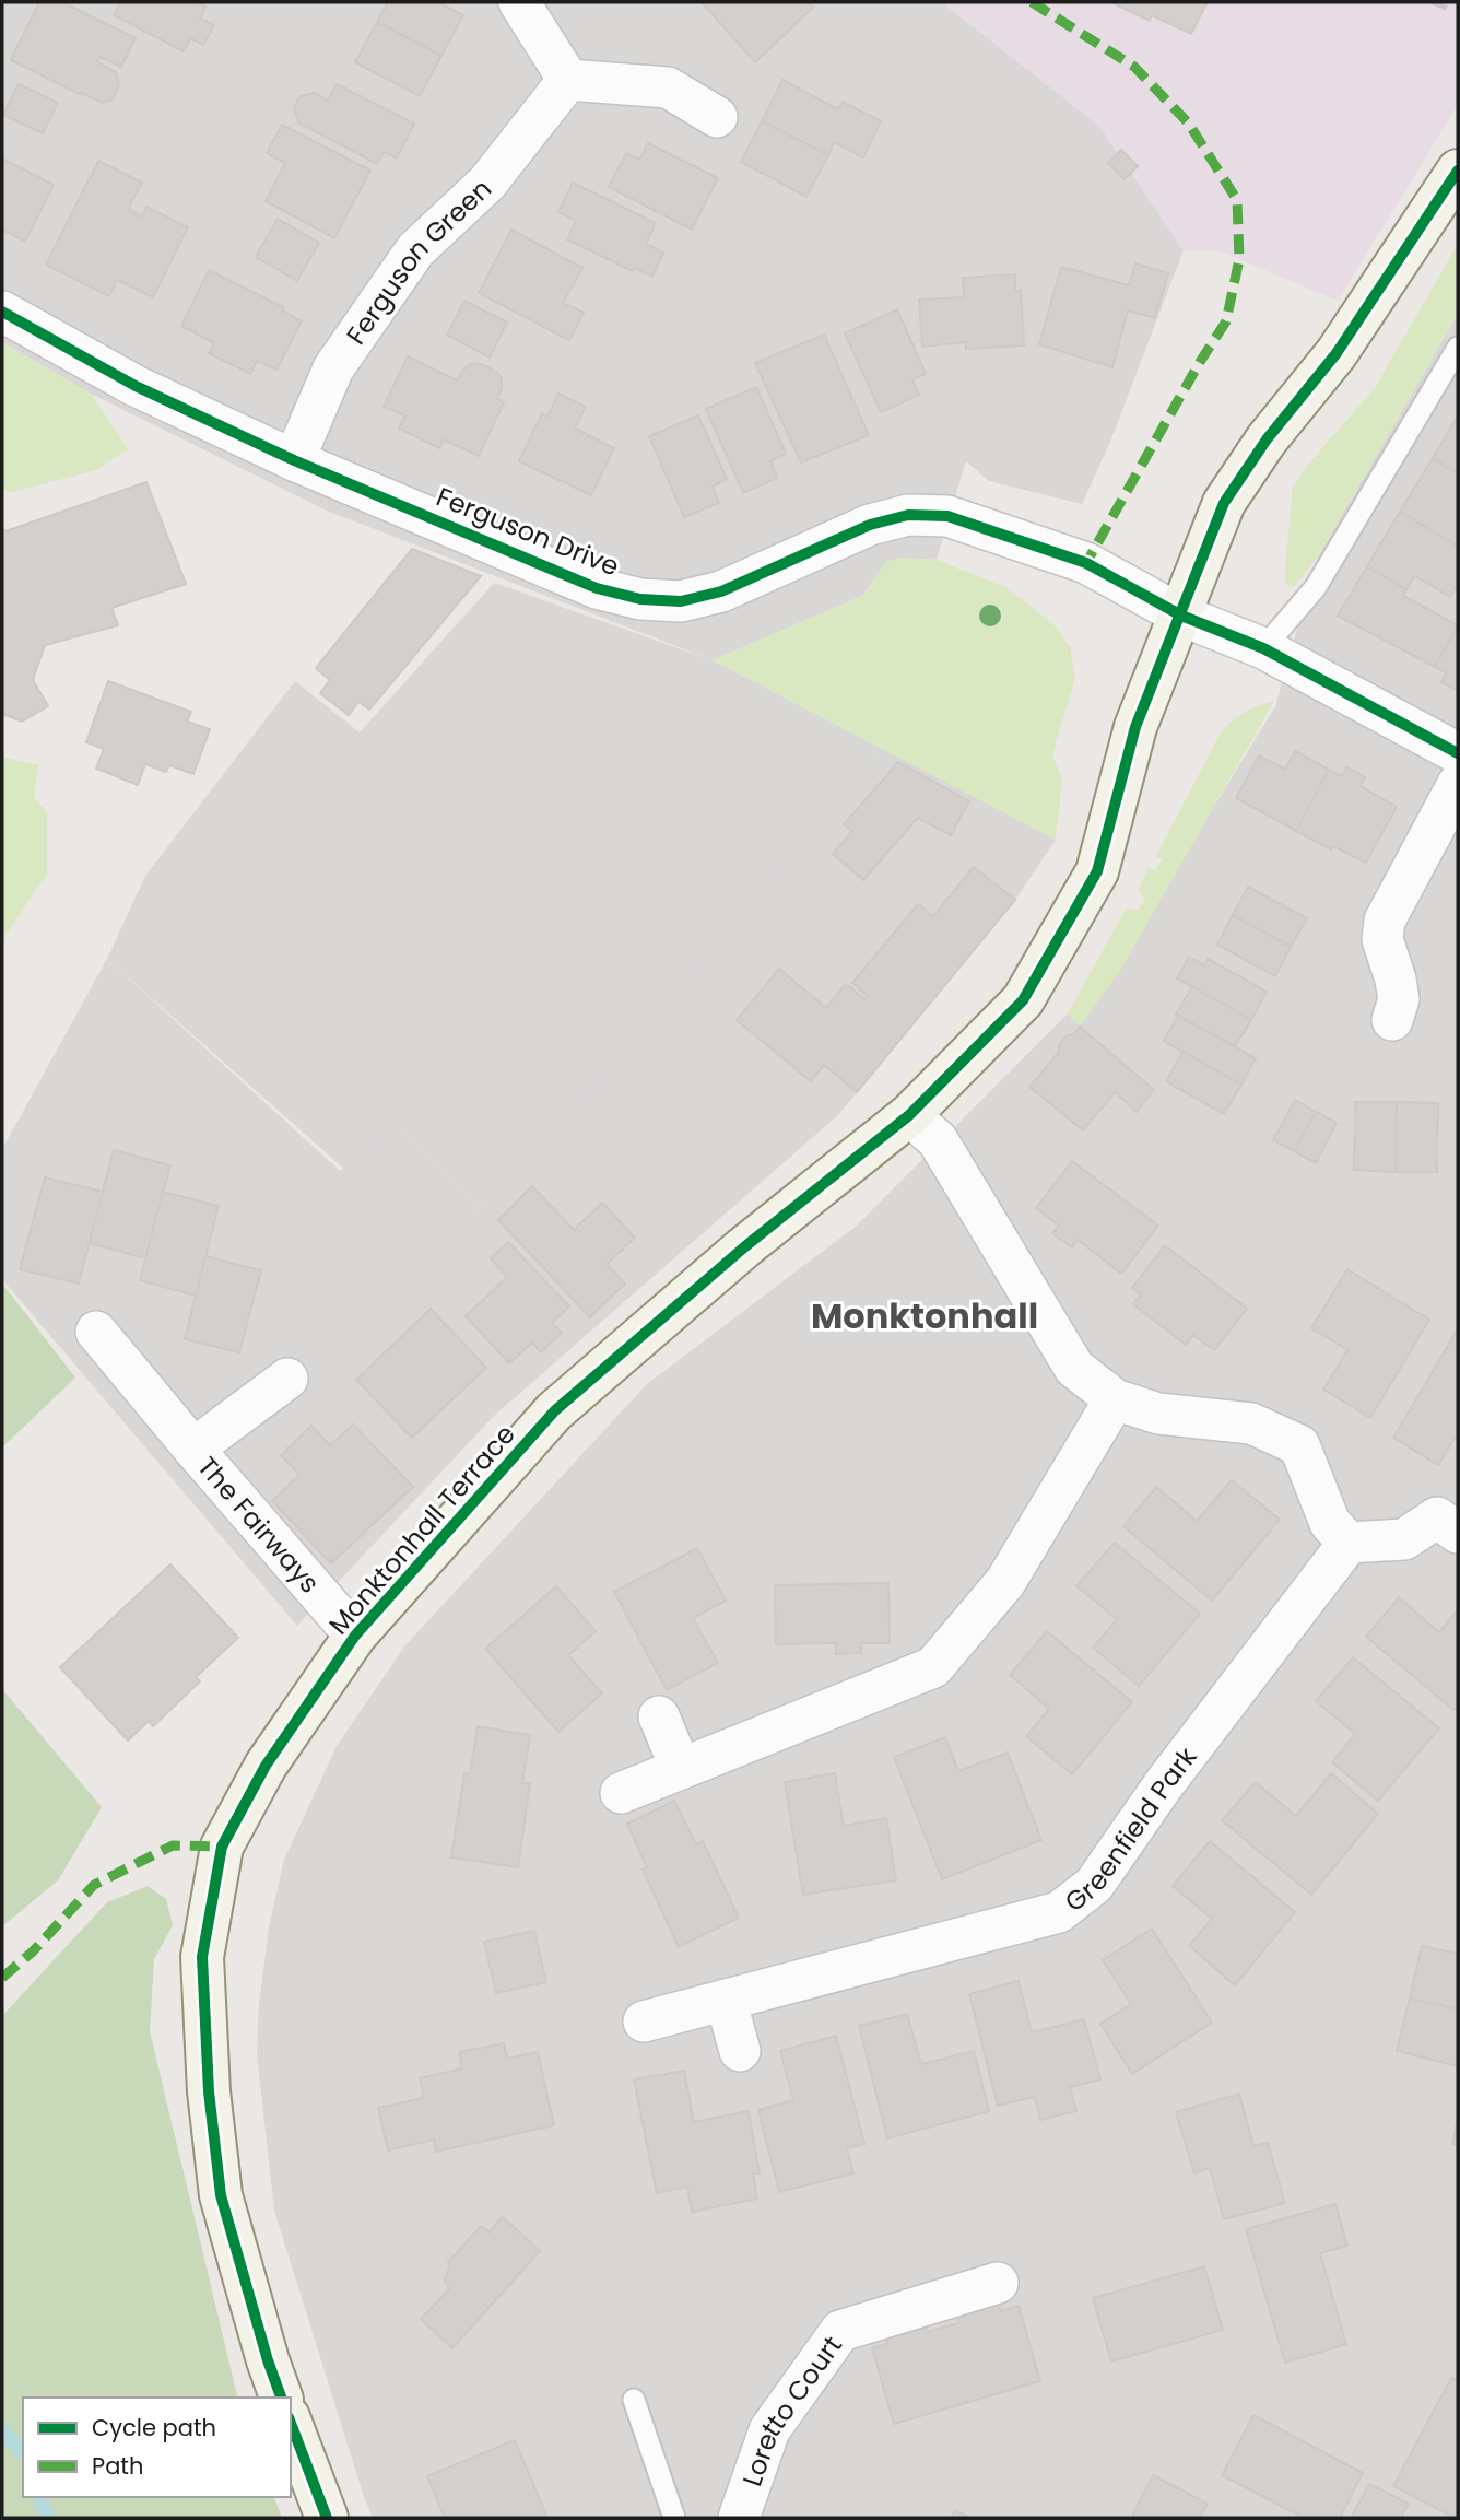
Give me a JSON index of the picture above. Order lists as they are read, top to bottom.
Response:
{
  "streets": {
    "main road": ["Monktonhall Terrace"],
    "street": [
      "Ferguson Green",
      "Ferguson Drive",
      "The Fairways",
      "Greenfield Park",
      "Loretto Court"
    ]
  },
  "crossings": [
    ["Ferguson Green", "Ferguson Drive"],
    ["Ferguson Drive", "Monktonhall Terrace"],
    ["The Fairways", "Monktonhall Terrace"]
  ],
  "districts": ["Monktonhall"],
  "legend": ["Cycle path", "Path"]
}
